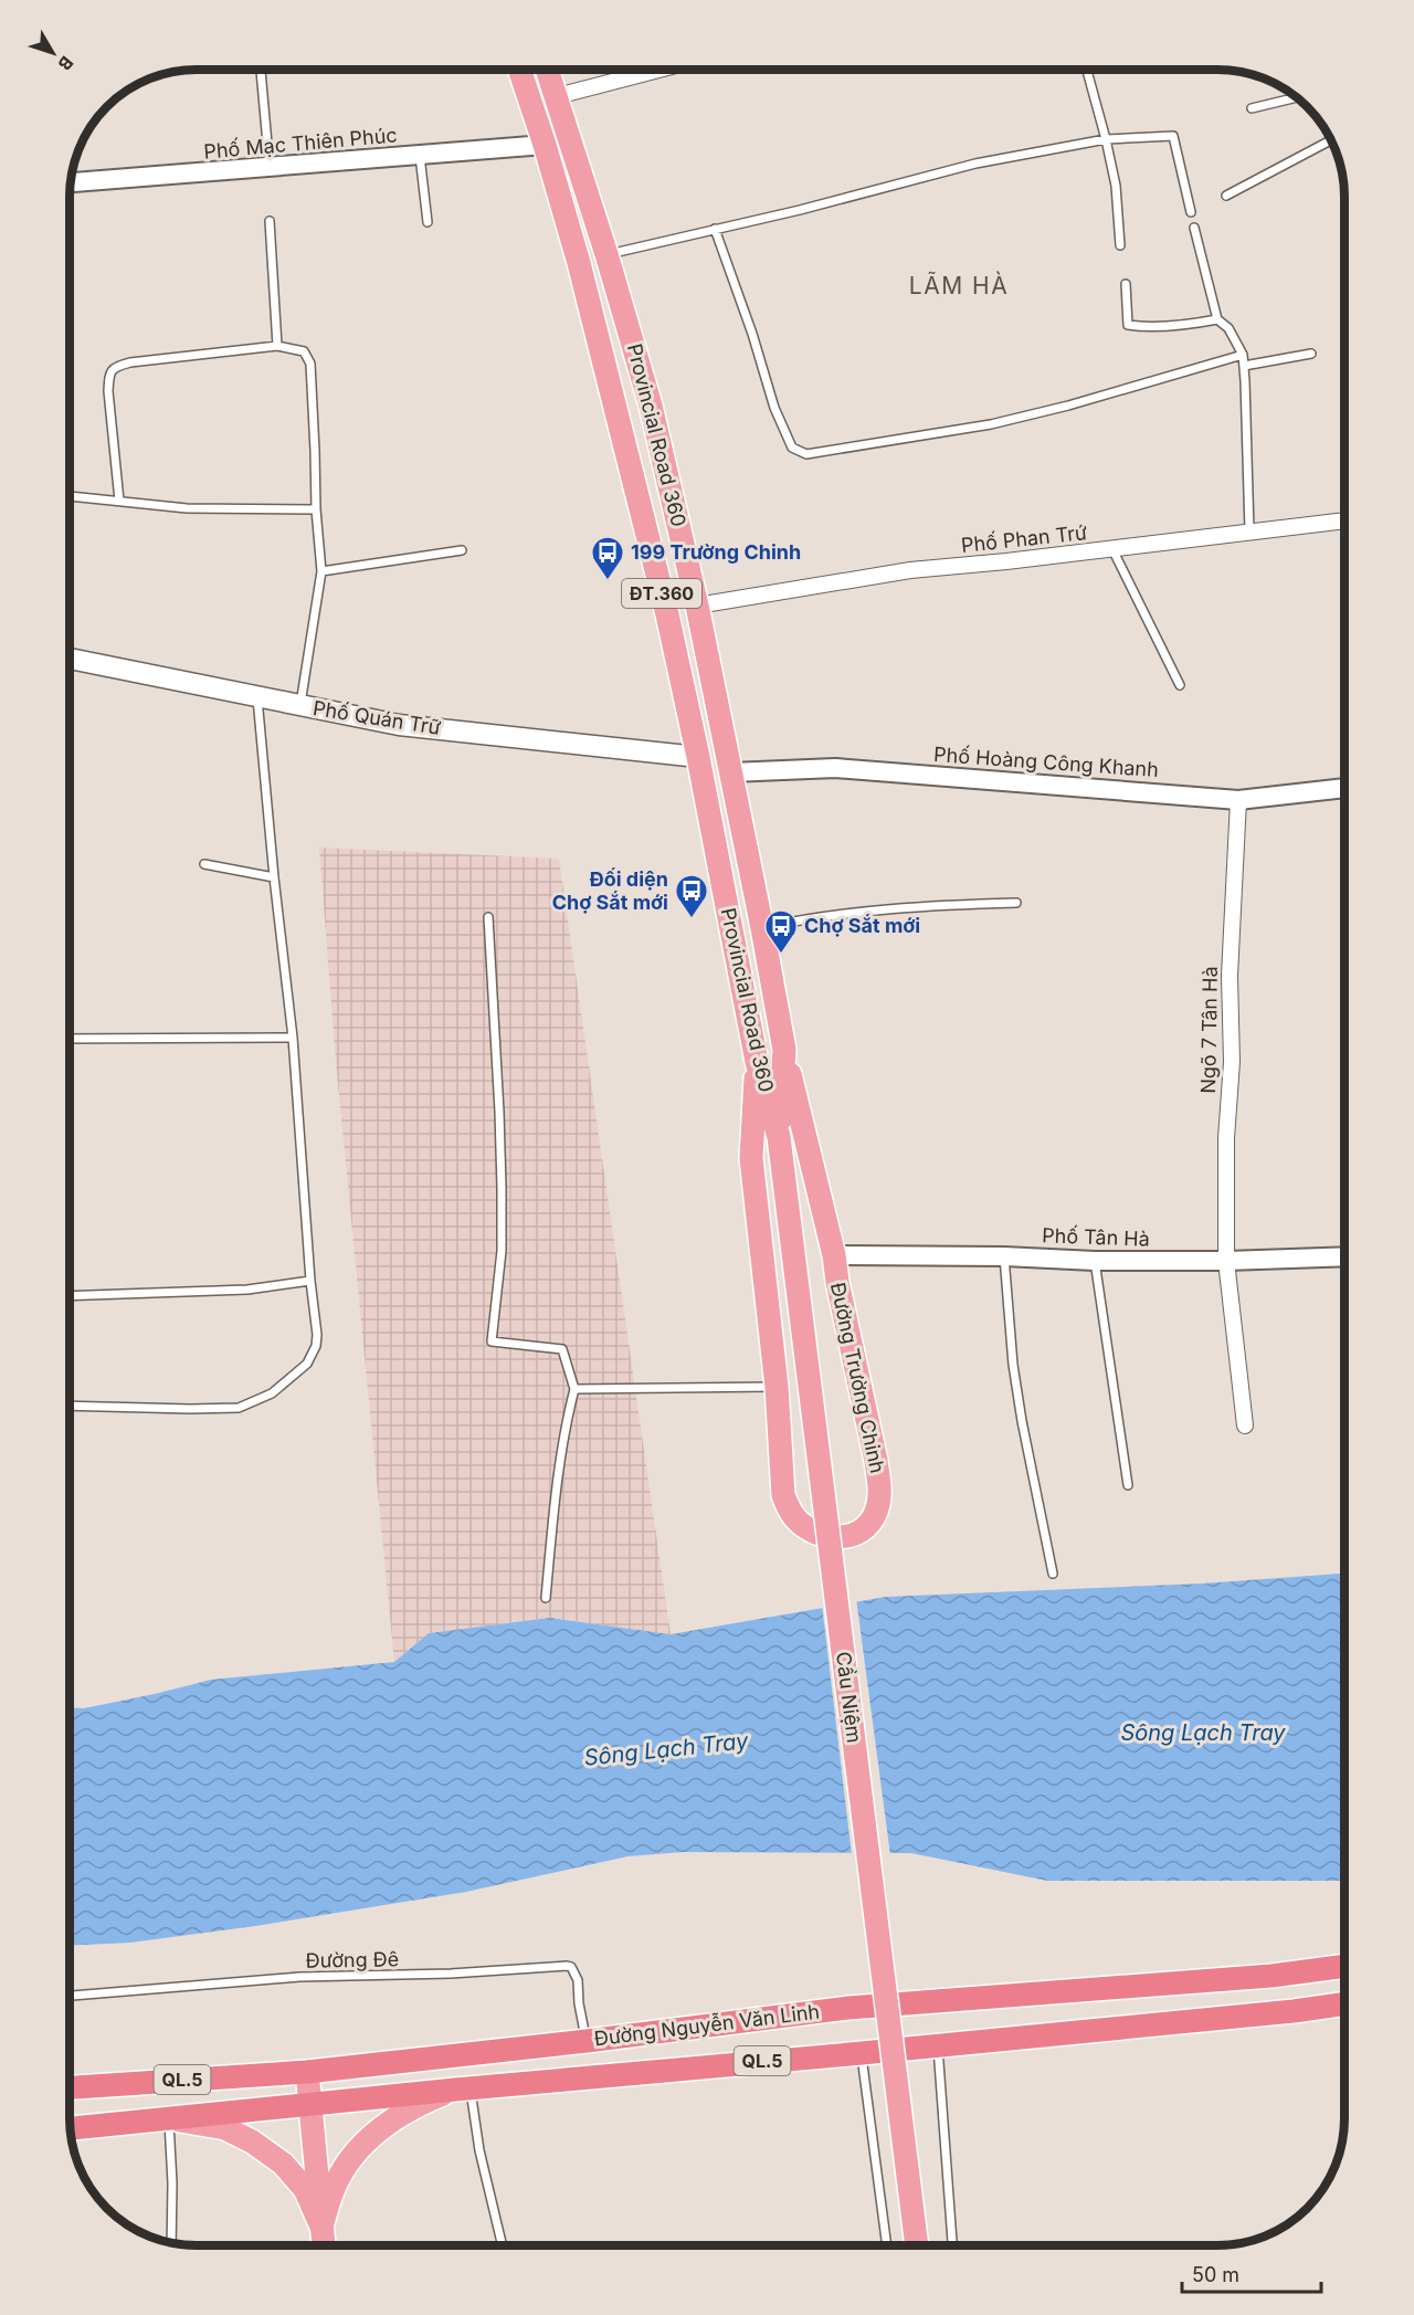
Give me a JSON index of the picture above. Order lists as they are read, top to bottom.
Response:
{
  "streets": {
    "highway": ["Đường Nguyễn Văn Linh", "QL.5"],
    "main road": [
      "Provincial Road 360",
      "ĐT.360",
      "Phố Quán Trữ",
      "Đường Trường Chinh",
      "Cầu Niệm"
    ],
    "street": [
      "Phố Mạc Thiên Phúc",
      "Phố Phan Trứ",
      "Phố Hoàng Công Khanh",
      "Ngõ 7 Tân Hà",
      "Phố Tân Hà"
    ],
    "lane": ["Đường Đê"]
  },
  "crossings": [
    ["Phố Mạc Thiên Phúc", "Provincial Road 360"],
    ["Provincial Road 360", "Phố Phan Trứ"],
    ["Provincial Road 360", "Phố Quán Trữ"],
    ["Provincial Road 360", "Phố Hoàng Công Khanh"],
    ["Provincial Road 360", "Đường Trường Chinh"],
    ["Provincial Road 360", "Cầu Niệm"],
    ["Phố Hoàng Công Khanh", "Ngõ 7 Tân Hà"],
    ["Ngõ 7 Tân Hà", "Phố Tân Hà"],
    ["Phố Tân Hà", "Đường Trường Chinh"],
    ["Đường Đê", "Đường Nguyễn Văn Linh"]
  ],
  "districts": ["LÃM HÀ"],
  "water": ["Sông Lạch Tray"],
  "places": {
    "bus stop": ["199 Trường Chinh", "Đối diện Chợ Sắt mới", "Chợ Sắt mới"]
  },
  "scale_bar": "50 m",
  "north": "bottom right"
}
